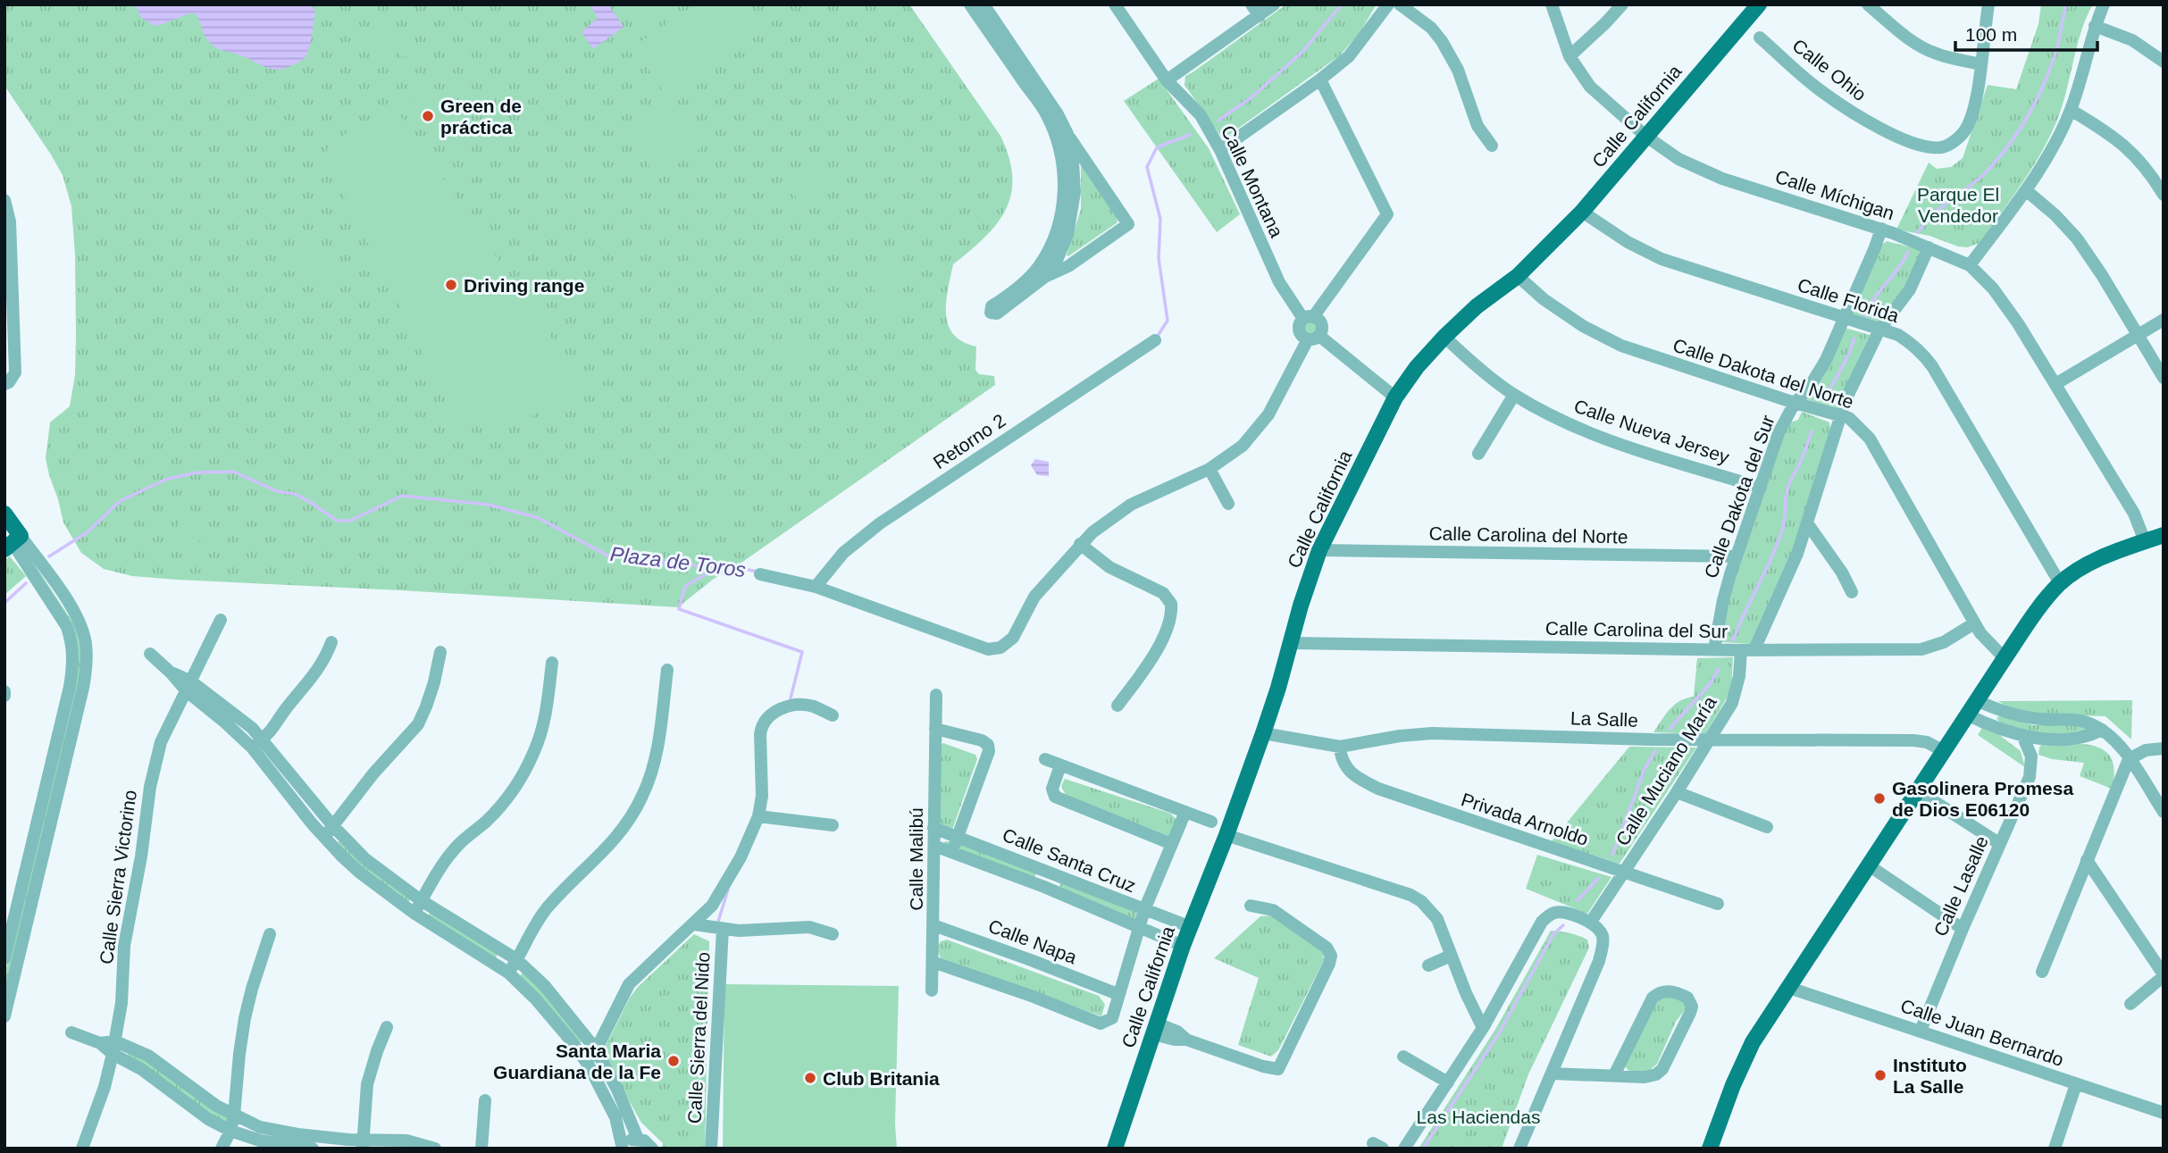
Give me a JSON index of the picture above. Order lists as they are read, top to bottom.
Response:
{
  "streets": {
    "main road": ["Calle California"],
    "street": [
      "Calle Ohio",
      "Calle Montana",
      "Calle Míchigan",
      "Calle Florida",
      "Calle Dakota del Norte",
      "Calle Nueva Jersey",
      "Retorno 2",
      "Calle Dakota del Sur",
      "Calle Carolina del Norte",
      "Calle Carolina del Sur",
      "La Salle",
      "Calle Muciano María",
      "Privada Arnoldo",
      "Calle Malibú",
      "Calle Santa Cruz",
      "Calle Sierra Victorino",
      "Calle Lasalle",
      "Calle Napa",
      "Calle Juan Bernardo",
      "Calle Sierra del Nido"
    ]
  },
  "crossings": [
    ["Calle California", "Calle Míchigan"],
    ["Calle California", "Calle Florida"],
    ["Calle California", "Calle Dakota del Norte"],
    ["Calle California", "Calle Nueva Jersey"],
    ["Calle California", "Calle Carolina del Norte"],
    ["Calle California", "Calle Carolina del Sur"],
    ["Calle California", "La Salle"],
    ["Calle California", "Calle Santa Cruz"],
    ["Calle Míchigan", "Calle Dakota del Sur"],
    ["Calle Florida", "Calle Dakota del Sur"],
    ["Calle Dakota del Norte", "Calle Dakota del Sur"],
    ["Calle Dakota del Norte", "Calle Carolina del Sur"],
    ["Calle Nueva Jersey", "Calle Dakota del Sur"],
    ["Calle Dakota del Sur", "Calle Carolina del Norte"],
    ["Calle Dakota del Sur", "Calle Carolina del Sur"],
    ["Calle Carolina del Sur", "Calle Muciano María"],
    ["La Salle", "Calle Muciano María"],
    ["La Salle", "Privada Arnoldo"],
    ["Calle Muciano María", "Privada Arnoldo"],
    ["Calle Malibú", "Calle Santa Cruz"],
    ["Calle Malibú", "Calle Napa"],
    ["Calle Lasalle", "Calle Juan Bernardo"]
  ],
  "water": ["Plaza de Toros"],
  "parks": ["Parque El Vendedor", "Las Haciendas"],
  "places": [
    "Green de práctica",
    "Driving range",
    "Gasolinera Promesa de Dios E06120",
    "Santa Maria Guardiana de la Fe",
    "Instituto La Salle",
    "Club Britania"
  ],
  "scale_bar": "100 m"
}
